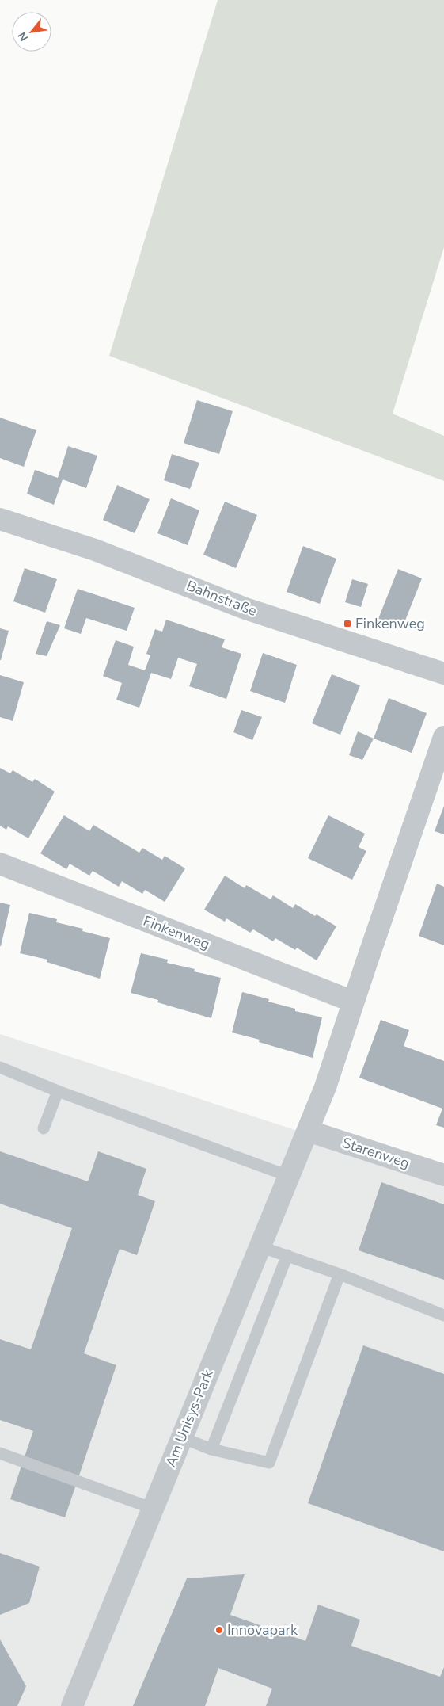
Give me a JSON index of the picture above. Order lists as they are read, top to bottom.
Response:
{
  "streets": {
    "street": [
      "Bahnstraße",
      "Finkenweg",
      "Starenweg",
      "Am Unisys-Park"
    ]
  },
  "crossings": [
    ["Starenweg", "Am Unisys-Park"]
  ],
  "places": {
    "transit": ["Finkenweg"],
    "other": ["Innovapark"]
  },
  "north": "bottom left"
}
